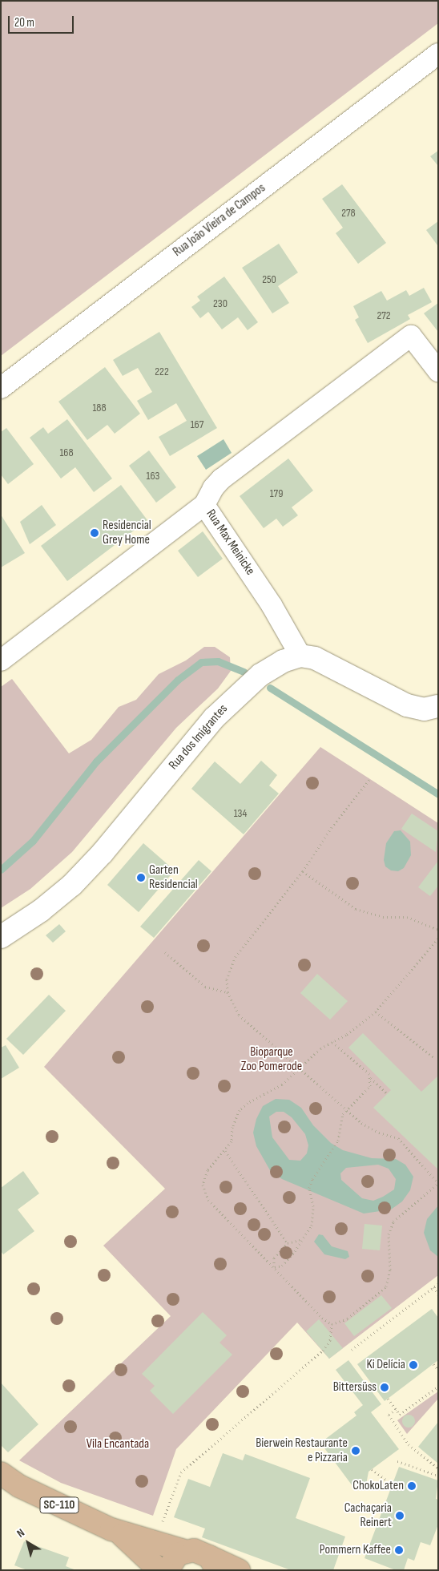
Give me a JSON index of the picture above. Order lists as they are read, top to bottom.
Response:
{
  "streets": {
    "main road": ["SC-110"],
    "street": ["Rua João Vieira de Campos", "Rua Max Meinicke", "Rua dos Imigrantes"]
  },
  "crossings": [
    ["Rua Max Meinicke", "Rua dos Imigrantes"]
  ],
  "parks": ["Bioparque Zoo Pomerode", "Vila Encantada"],
  "places": [
    "Residencial Grey Home",
    "Garten Residencial",
    "Ki Delícia",
    "Bittersüss",
    "Bierwein Restaurante e Pizzaria",
    "ChokoLaten",
    "Cachaçaria Reinert",
    "Pommern Kaffee"
  ],
  "house_numbers": [
    "278",
    "250",
    "230",
    "272",
    "222",
    "188",
    "167",
    "168",
    "163",
    "179",
    "134"
  ],
  "scale_bar": "20 m",
  "north": "top left"
}
